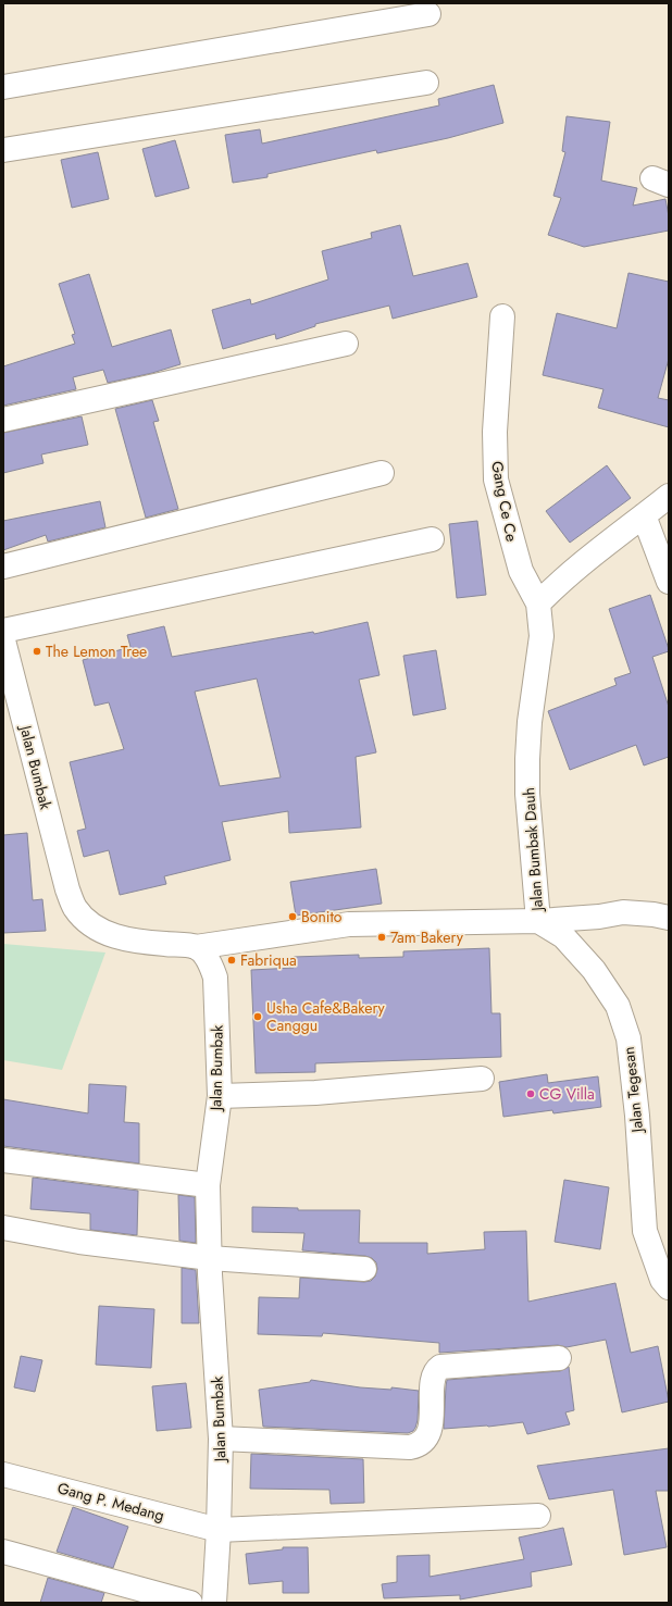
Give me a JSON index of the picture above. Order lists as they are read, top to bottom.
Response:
{
  "streets": {
    "street": [
      "Gang Ce Ce",
      "Jalan Bumbak",
      "Jalan Bumbak Dauh",
      "Jalan Tegesan",
      "Gang P. Medang"
    ]
  },
  "crossings": [
    ["Gang Ce Ce", "Jalan Bumbak Dauh"],
    ["Jalan Bumbak", "Jalan Bumbak Dauh"],
    ["Jalan Bumbak", "Gang P. Medang"],
    ["Jalan Bumbak Dauh", "Jalan Tegesan"]
  ],
  "places": [
    "The Lemon Tree",
    "Bonito",
    "7am Bakery",
    "Fabriqua",
    "Usha Cafe&Bakery Canggu",
    "CG Villa"
  ]
}
